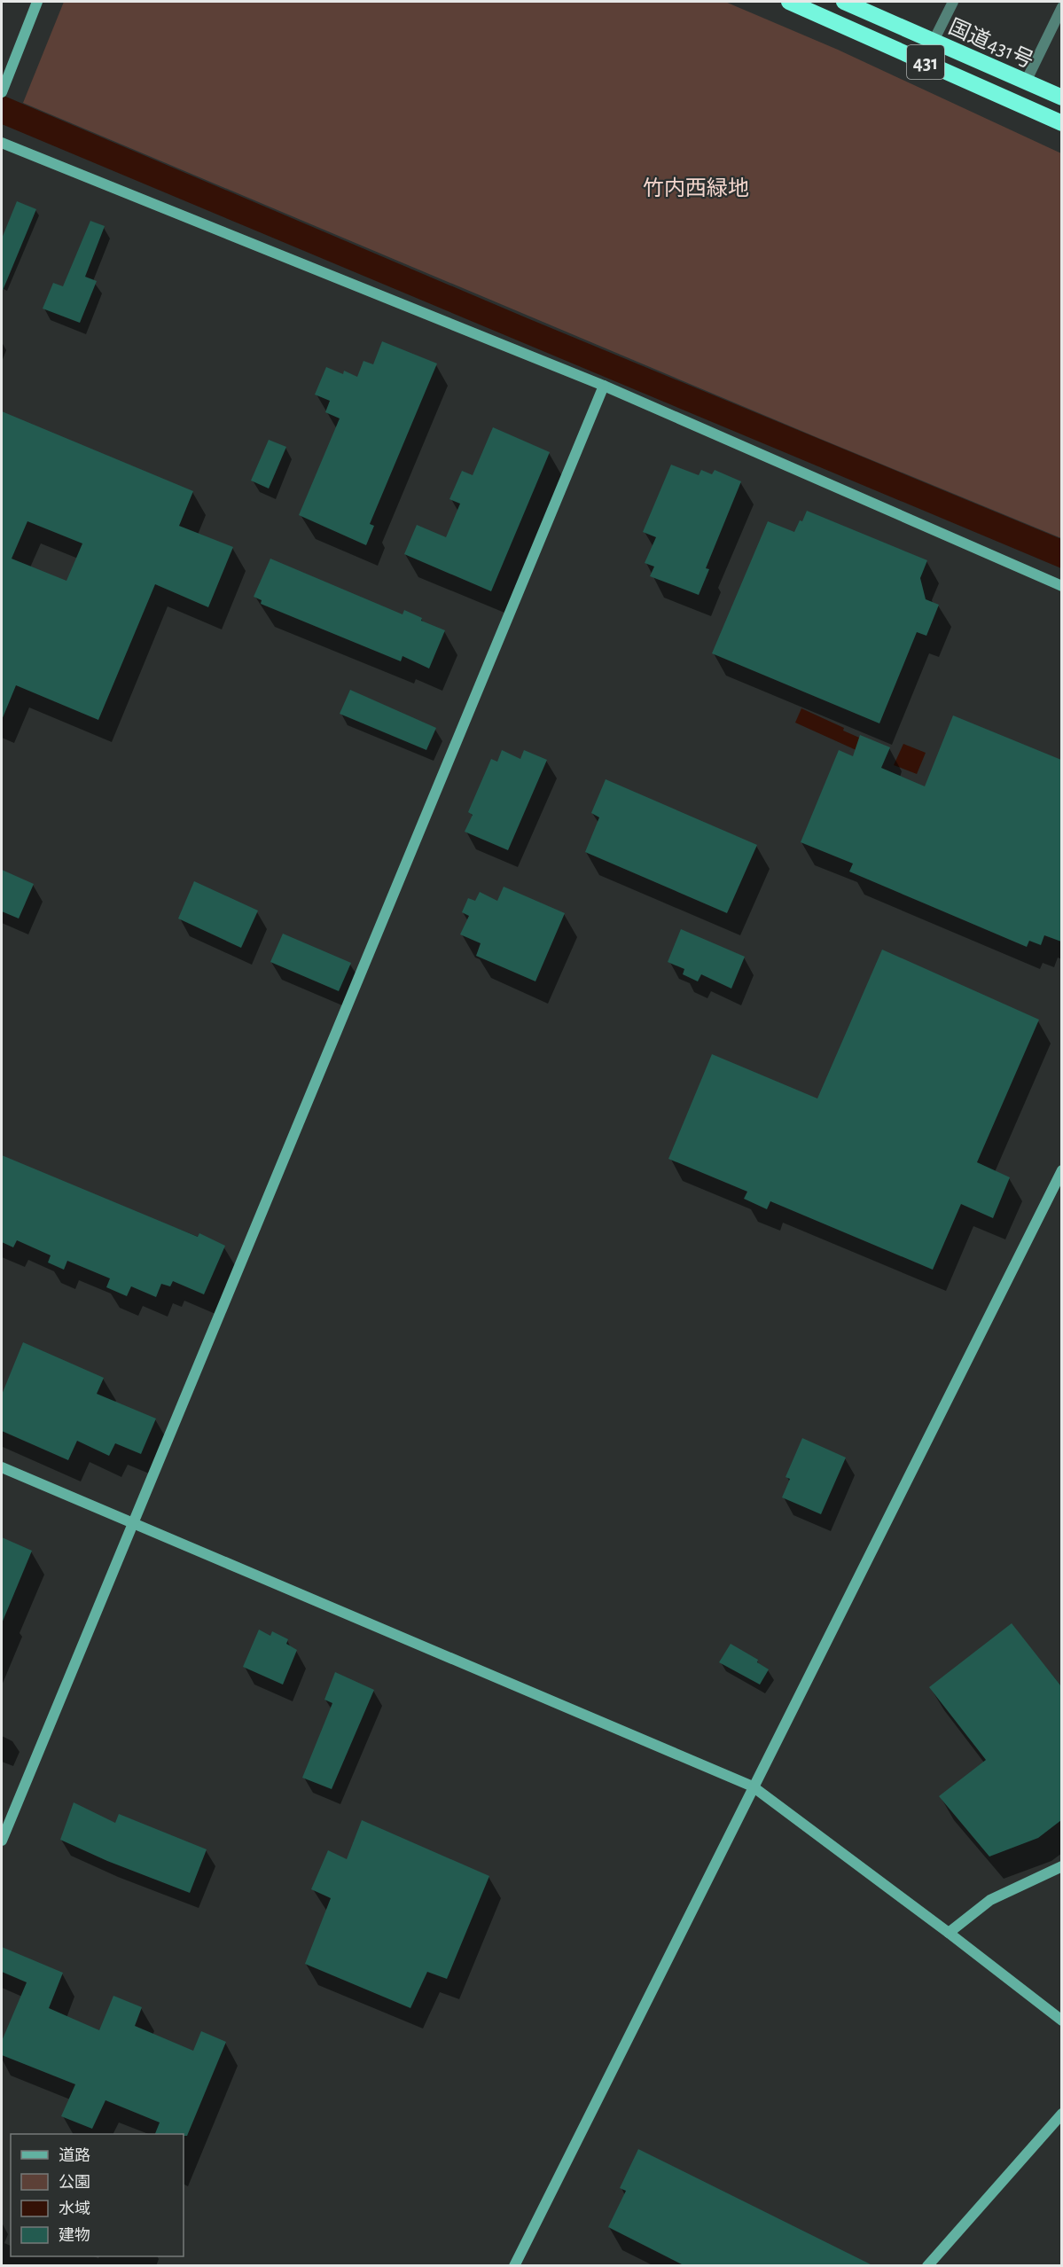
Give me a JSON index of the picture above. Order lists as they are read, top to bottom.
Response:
{
  "streets": {
    "highway": ["国道431号", "431"]
  },
  "parks": ["竹内西緑地"],
  "legend": [
    "道路",
    "公園",
    "水域",
    "建物"
  ]
}
